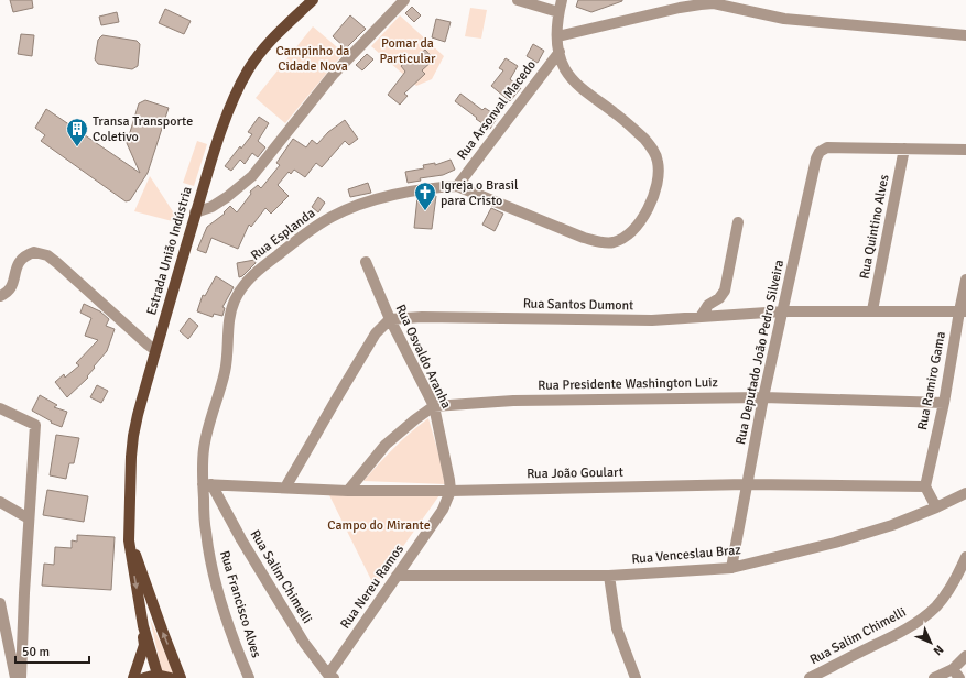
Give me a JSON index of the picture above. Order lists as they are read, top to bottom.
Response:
{
  "streets": {
    "main road": ["Estrada União Indústria"],
    "street": [
      "Rua Arsonval Macedo",
      "Rua Quintino Alves",
      "Rua Esplanda",
      "Rua Santos Dumont",
      "Rua Deputado João Pedro Silveira",
      "Rua Osvaldo Aranha",
      "Rua Ramiro Gama",
      "Rua Presidente Washington Luiz",
      "Rua João Goulart",
      "Rua Venceslau Braz",
      "Rua Salim Chimelli",
      "Rua Nereu Ramos",
      "Rua Francisco Alves"
    ]
  },
  "crossings": [
    ["Rua Arsonval Macedo", "Rua Esplanda"],
    ["Rua Quintino Alves", "Rua Santos Dumont"],
    ["Rua Quintino Alves", "Rua Deputado João Pedro Silveira"],
    ["Rua Esplanda", "Rua João Goulart"],
    ["Rua Esplanda", "Rua Salim Chimelli"],
    ["Rua Esplanda", "Rua Francisco Alves"],
    ["Rua Santos Dumont", "Rua Deputado João Pedro Silveira"],
    ["Rua Santos Dumont", "Rua Osvaldo Aranha"],
    ["Rua Santos Dumont", "Rua Ramiro Gama"],
    ["Rua Deputado João Pedro Silveira", "Rua Presidente Washington Luiz"],
    ["Rua Deputado João Pedro Silveira", "Rua João Goulart"],
    ["Rua Deputado João Pedro Silveira", "Rua Venceslau Braz"],
    ["Rua Osvaldo Aranha", "Rua Presidente Washington Luiz"],
    ["Rua Osvaldo Aranha", "Rua João Goulart"],
    ["Rua Osvaldo Aranha", "Rua Nereu Ramos"],
    ["Rua Ramiro Gama", "Rua Presidente Washington Luiz"],
    ["Rua Ramiro Gama", "Rua João Goulart"],
    ["Rua João Goulart", "Rua Salim Chimelli"],
    ["Rua João Goulart", "Rua Nereu Ramos"],
    ["Rua João Goulart", "Rua Francisco Alves"],
    ["Rua Venceslau Braz", "Rua Nereu Ramos"],
    ["Rua Salim Chimelli", "Rua Nereu Ramos"],
    ["Rua Salim Chimelli", "Rua Francisco Alves"]
  ],
  "parks": ["Pomar da Particular", "Campinho da Cidade Nova", "Campo do Mirante"],
  "places": {
    "building": ["Transa Transporte Coletivo"],
    "church": ["Igreja o Brasil para Cristo"]
  },
  "scale_bar": "50 m",
  "north": "bottom right"
}
